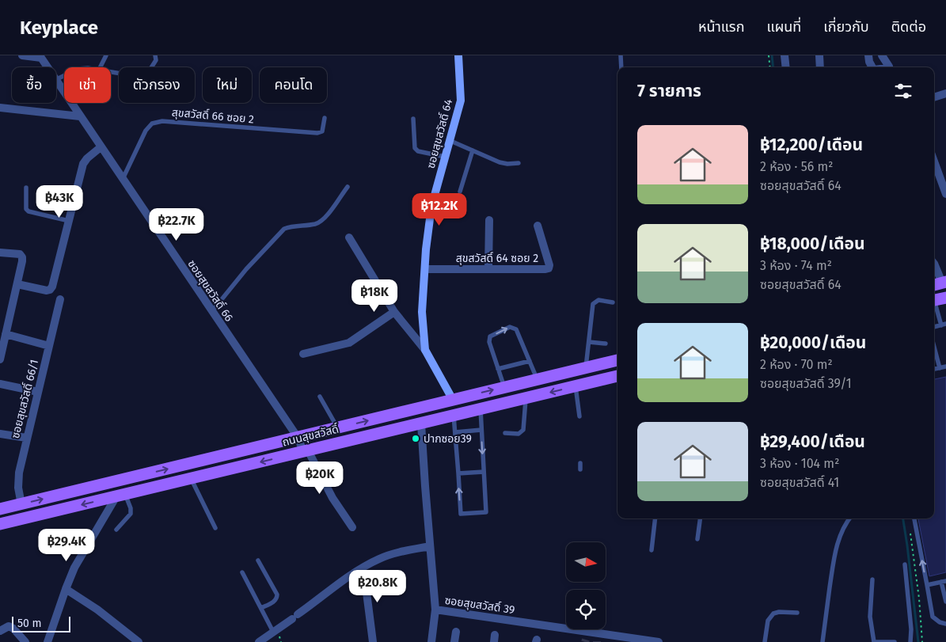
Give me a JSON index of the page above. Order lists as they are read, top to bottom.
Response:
{
  "streets": {
    "main road": ["ถนนสุขสวัสดิ์"],
    "street": [
      "ซอยสุขสวัสดิ์ 64",
      "สุขสวัสดิ์ 64 ซอย 2",
      "ซอยสุขสวัสดิ์ 66",
      "ซอยสุขสวัสดิ์ 66/1",
      "ซอยสุขสวัสดิ์ 39"
    ],
    "lane": ["สุขสวัสดิ์ 66 ซอย 2"]
  },
  "crossings": [
    ["สุขสวัสดิ์ 66 ซอย 2", "ซอยสุขสวัสดิ์ 66"],
    ["ซอยสุขสวัสดิ์ 64", "สุขสวัสดิ์ 64 ซอย 2"],
    ["ซอยสุขสวัสดิ์ 64", "ถนนสุขสวัสดิ์"],
    ["ซอยสุขสวัสดิ์ 66", "ถนนสุขสวัสดิ์"],
    ["ซอยสุขสวัสดิ์ 66/1", "ถนนสุขสวัสดิ์"],
    ["ถนนสุขสวัสดิ์", "ซอยสุขสวัสดิ์ 39"]
  ],
  "places": ["ปากซอย39"],
  "scale_bar": "50 m",
  "north": "right",
  "page": {
    "header": "Keyplace",
    "nav": [
      "หน้าแรก",
      "แผนที่",
      "เกี่ยวกับ",
      "ติดต่อ"
    ],
    "chip": [
      "ซื้อ",
      "เช่า",
      "ตัวกรอง",
      "ใหม่",
      "คอนโด"
    ],
    "heading": "7 รายการ",
    "list": [
      {
        "name": "฿12,200/เดือน",
        "note": "2 ห้อง · 56 m² · ซอยสุขสวัสดิ์ 64"
      },
      {
        "name": "฿18,000/เดือน",
        "note": "3 ห้อง · 74 m² · ซอยสุขสวัสดิ์ 64"
      },
      {
        "name": "฿20,000/เดือน",
        "note": "2 ห้อง · 70 m² · ซอยสุขสวัสดิ์ 39/1"
      },
      {
        "name": "฿29,400/เดือน",
        "note": "3 ห้อง · 104 m² · ซอยสุขสวัสดิ์ 41"
      }
    ],
    "price": [
      "฿43K",
      "฿12.2K",
      "฿22.7K",
      "฿18K",
      "฿20K",
      "฿29.4K",
      "฿20.8K"
    ],
    "scale": "50 m"
  }
}
